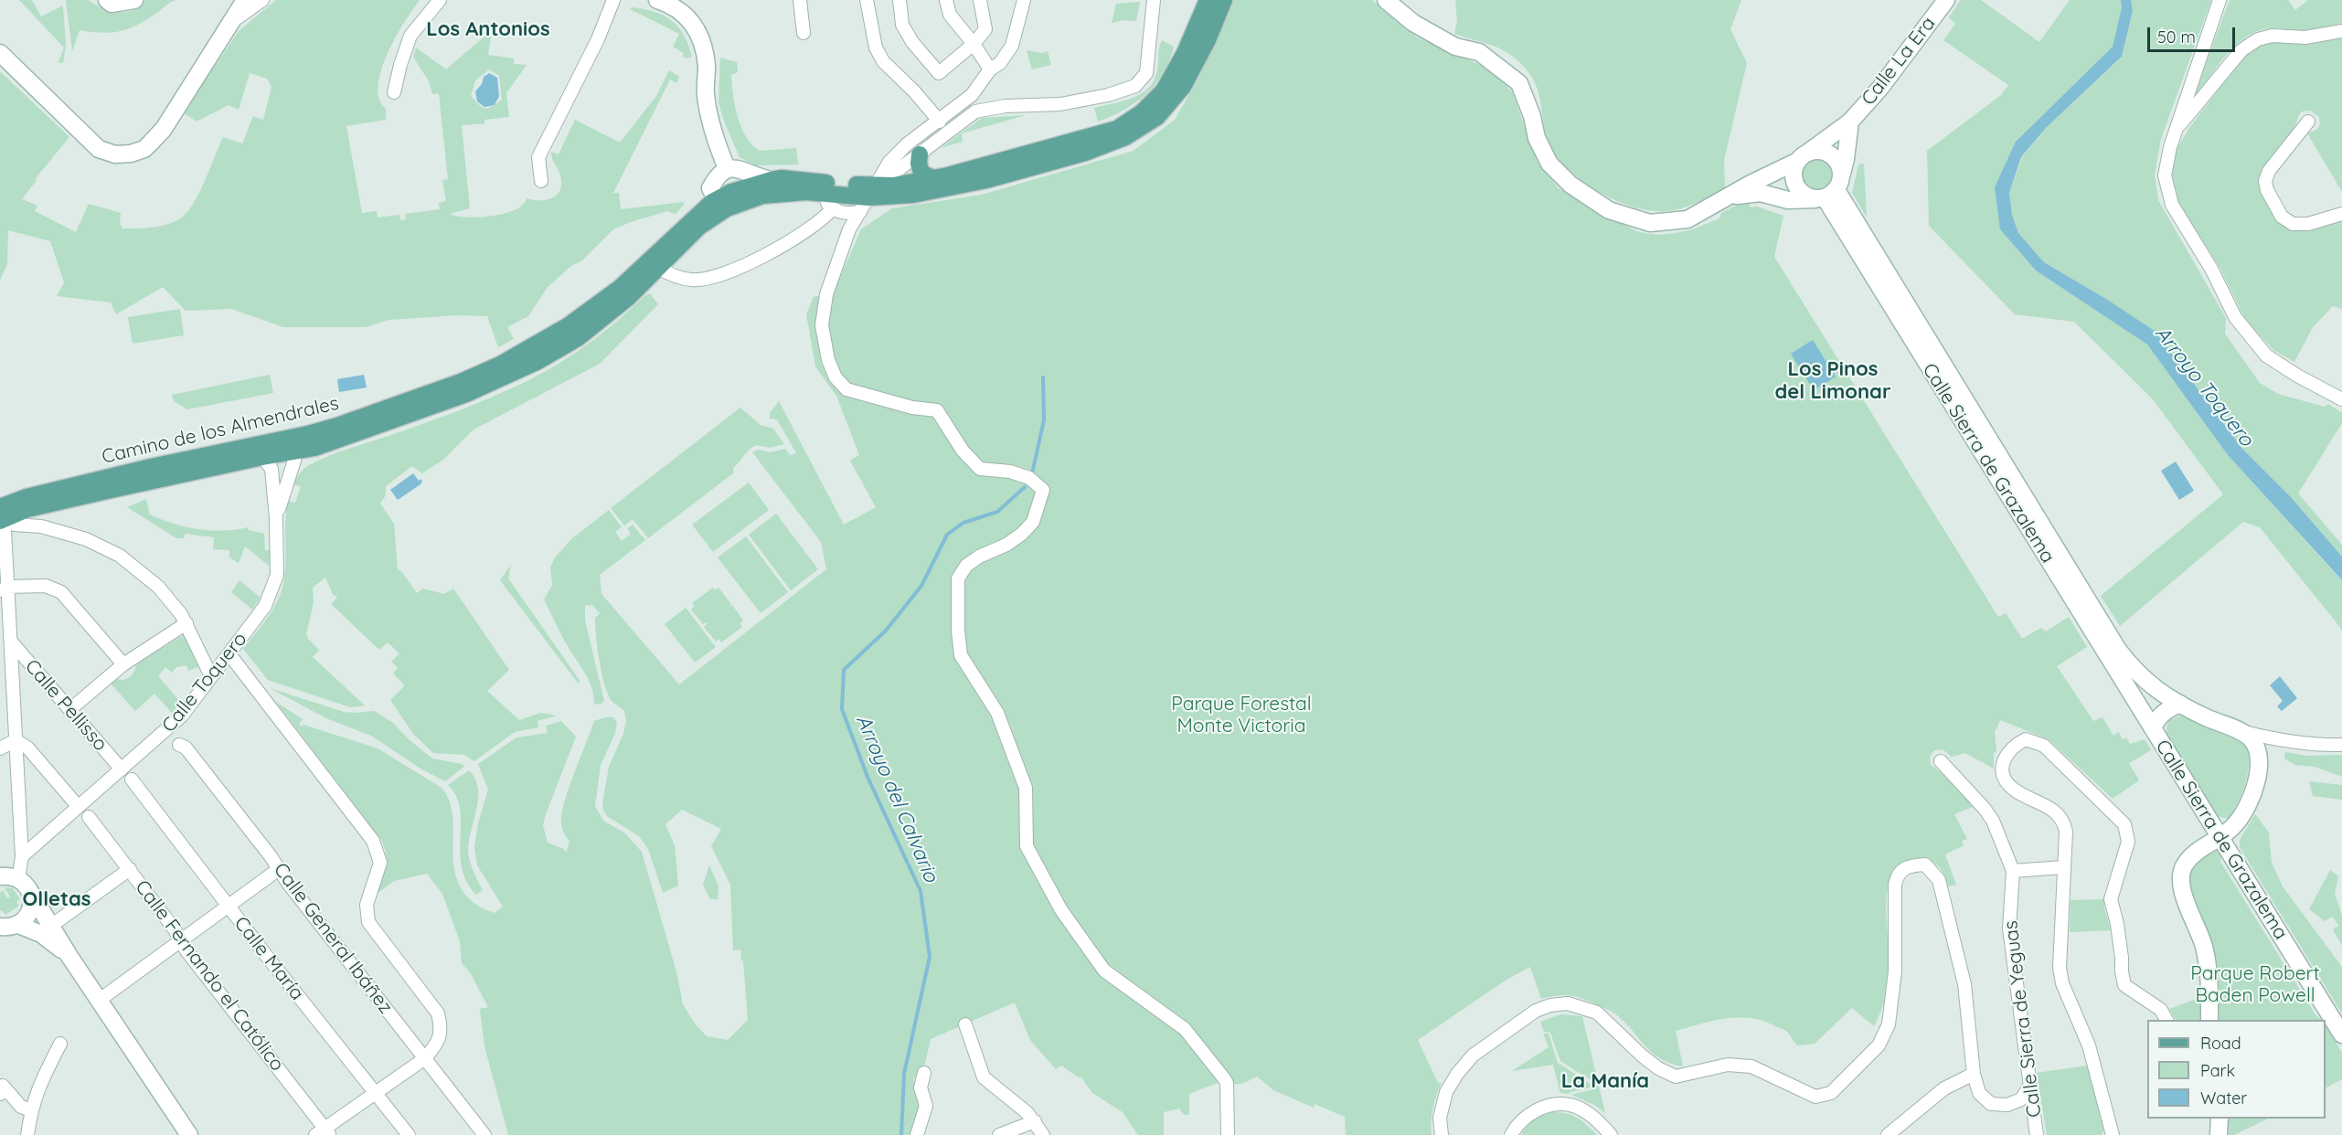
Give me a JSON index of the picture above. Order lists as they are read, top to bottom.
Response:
{
  "streets": {
    "main road": ["Camino de los Almendrales"],
    "street": [
      "Calle La Era",
      "Calle Sierra de Grazalema",
      "Calle Toquero",
      "Calle Pellisso",
      "Calle General Ibáñez",
      "Calle María",
      "Calle Fernando el Católico",
      "Calle Sierra de Yeguas"
    ]
  },
  "crossings": [
    ["Calle La Era", "Calle Sierra de Grazalema"],
    ["Camino de los Almendrales", "Calle Toquero"],
    ["Calle Toquero", "Calle Pellisso"]
  ],
  "districts": [
    "Los Antonios",
    "Los Pinos del Limonar",
    "Olletas",
    "La Manía"
  ],
  "water": ["Arroyo Toquero", "Arroyo del Calvario"],
  "parks": ["Parque Forestal Monte Victoria", "Parque Robert Baden Powell"],
  "legend": ["Road", "Park", "Water"],
  "scale_bar": "50 m"
}
